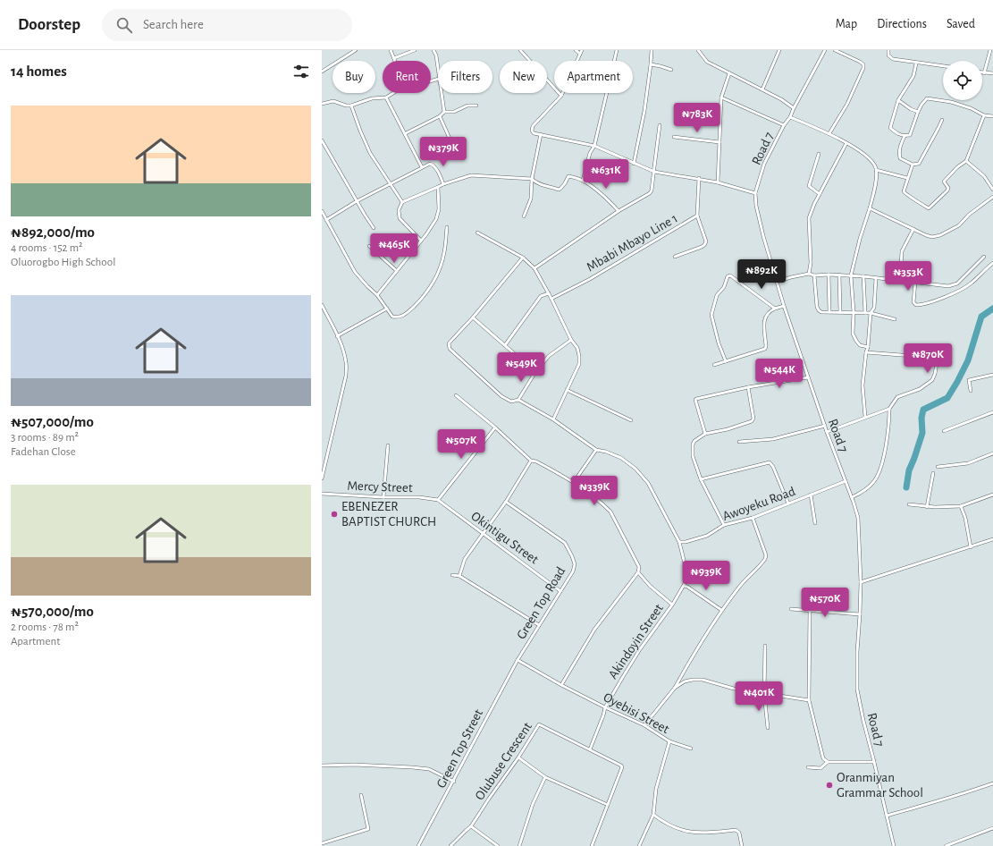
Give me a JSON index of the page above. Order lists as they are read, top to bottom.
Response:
{
  "streets": {
    "street": [
      "Road 7",
      "Mbabi Mbayo Line 1",
      "Mercy Street",
      "Awoyeku Road",
      "Okintigu Street",
      "Green Top Road",
      "Akindoyin Street",
      "Oyebisi Street",
      "Green Top Street",
      "Olubuse Crescent"
    ]
  },
  "crossings": [
    ["Road 7", "Awoyeku Road"],
    ["Mercy Street", "Okintigu Street"],
    ["Awoyeku Road", "Akindoyin Street"],
    ["Okintigu Street", "Green Top Road"],
    ["Green Top Road", "Oyebisi Street"],
    ["Green Top Road", "Green Top Street"],
    ["Akindoyin Street", "Oyebisi Street"],
    ["Akindoyin Street", "Olubuse Crescent"],
    ["Oyebisi Street", "Green Top Street"]
  ],
  "places": ["EBENEZER BAPTIST CHURCH", "Oranmiyan Grammar School"],
  "page": {
    "header": "Doorstep",
    "search": "Search here",
    "nav": ["Map", "Directions", "Saved"],
    "heading": "14 homes",
    "chip": [
      "Buy",
      "Rent",
      "Filters",
      "New",
      "Apartment"
    ],
    "list": [
      {
        "name": "₦892,000/mo",
        "note": "4 rooms · 152 m² · Oluorogbo High School"
      },
      {
        "name": "₦507,000/mo",
        "note": "3 rooms · 89 m² · Fadehan Close"
      },
      {
        "name": "₦570,000/mo",
        "note": "2 rooms · 78 m² · Apartment"
      }
    ],
    "price": [
      "₦783K",
      "₦379K",
      "₦631K",
      "₦465K",
      "₦892K",
      "₦353K",
      "₦870K",
      "₦549K",
      "₦544K",
      "₦507K",
      "₦339K",
      "₦939K",
      "₦570K",
      "₦401K"
    ]
  }
}
